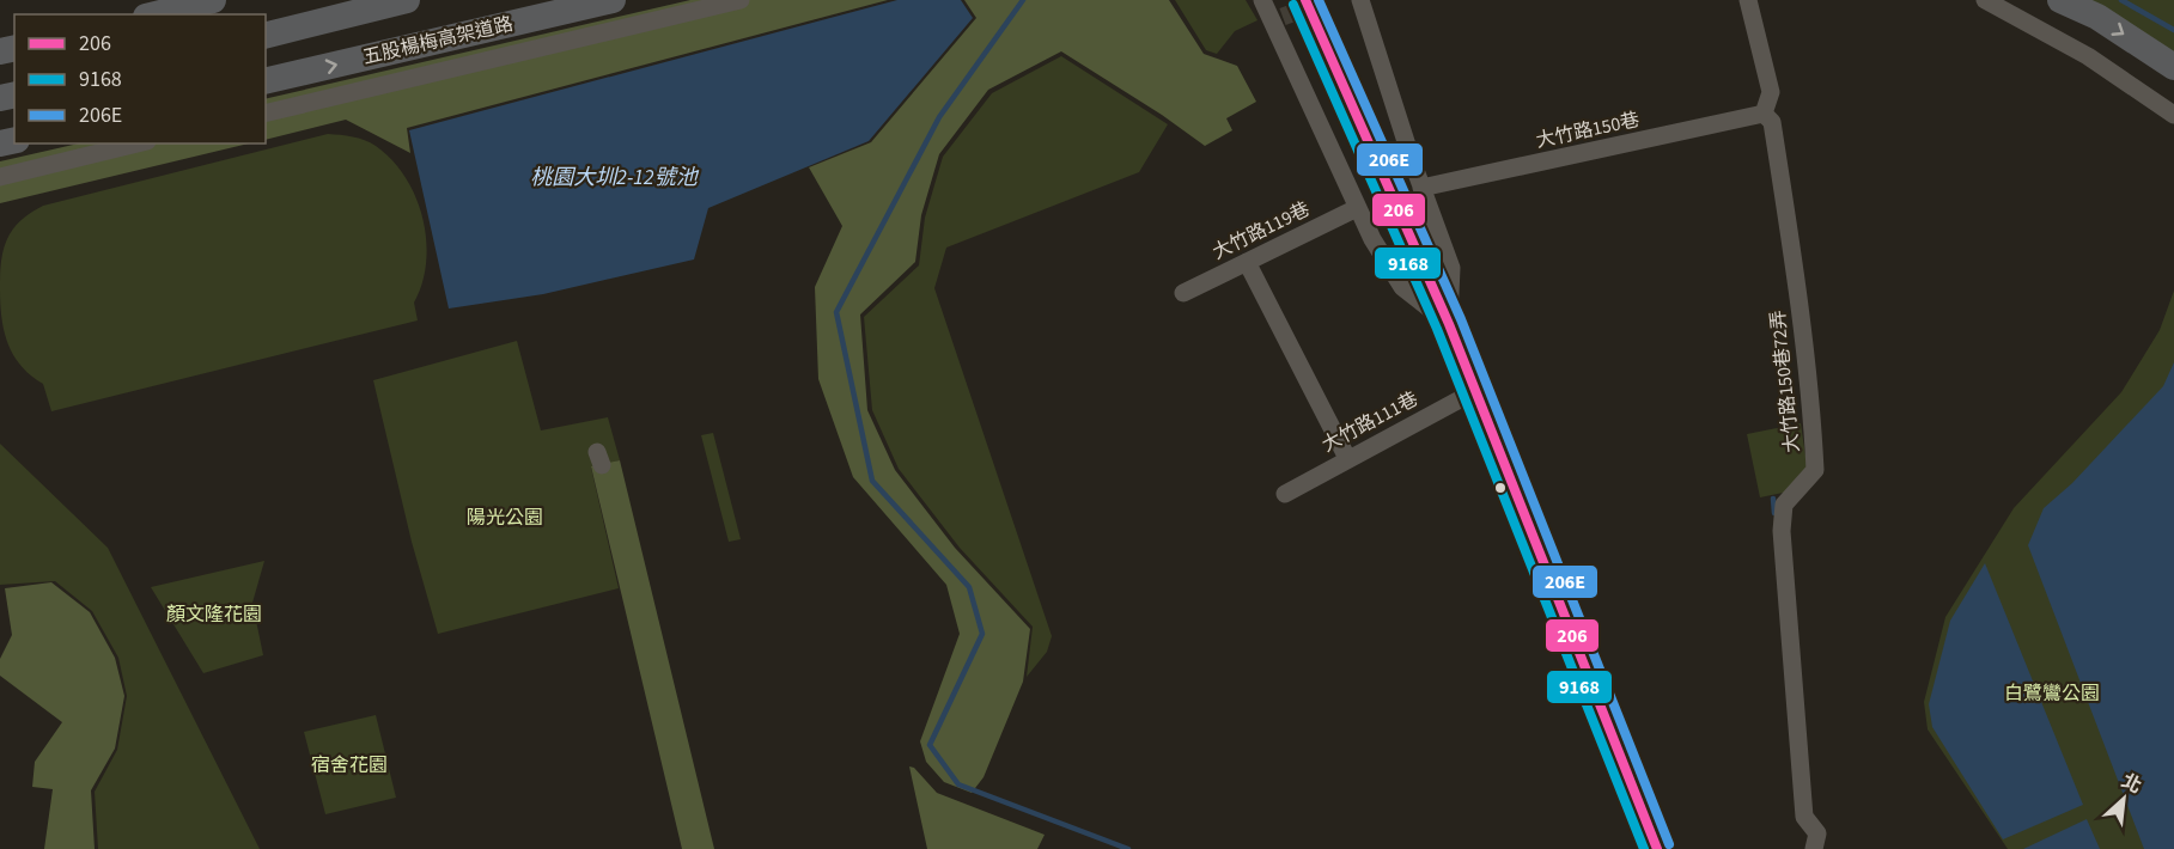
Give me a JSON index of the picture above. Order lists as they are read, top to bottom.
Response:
{
  "streets": {
    "highway": ["五股楊梅高架道路"],
    "street": [
      "大竹路150巷",
      "大竹路119巷",
      "大竹路150巷72弄",
      "大竹路111巷"
    ]
  },
  "crossings": [
    ["大竹路150巷", "大竹路150巷72弄"]
  ],
  "water": ["桃園大圳2-12號池"],
  "parks": [
    "陽光公園",
    "顏文隆花園",
    "白鷺鸞公園",
    "宿舍花園"
  ],
  "lines": ["transit line 206", "transit line 206E", "transit line 9168"],
  "legend": ["206", "9168", "206E"],
  "north": "top right"
}
